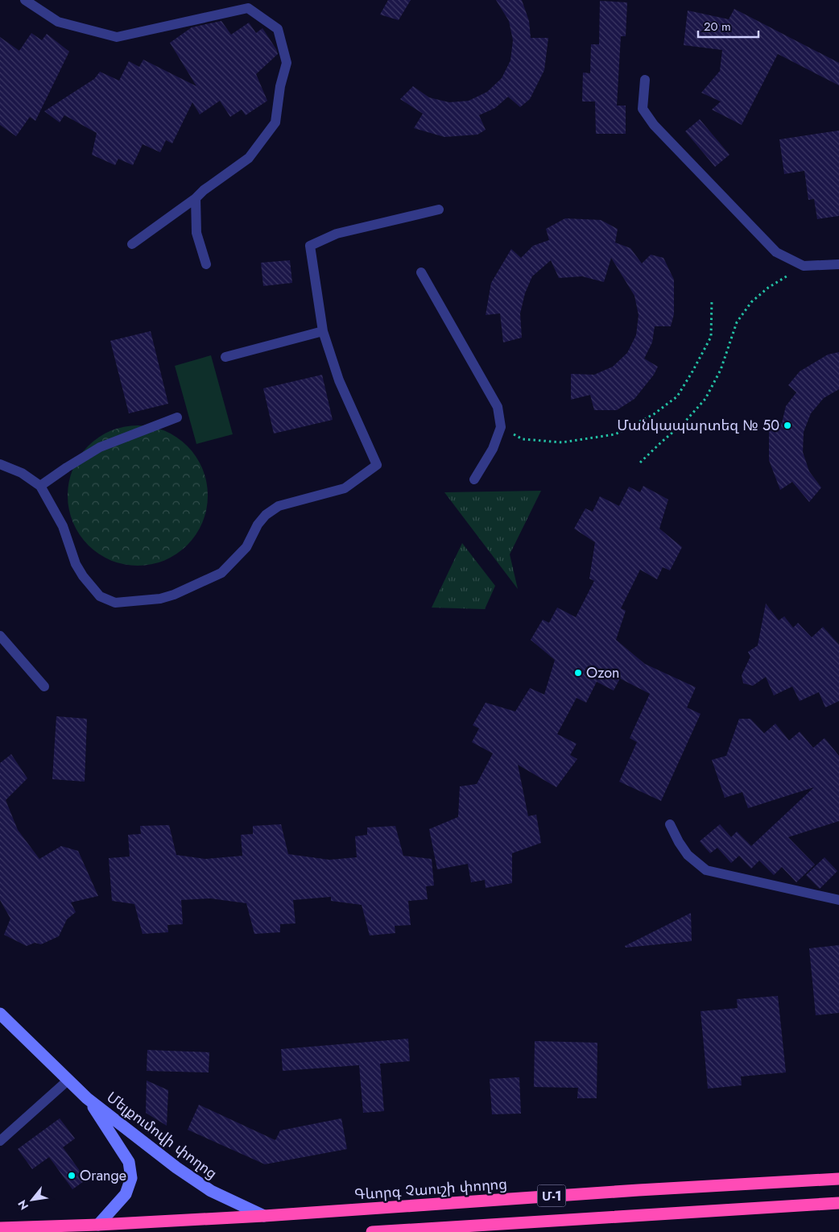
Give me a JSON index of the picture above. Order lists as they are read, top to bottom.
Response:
{
  "streets": {
    "highway": ["Գևորգ Չաուշի փողոց", "Մ-1"],
    "street": ["Մելքումովի փողոց"]
  },
  "crossings": [
    ["Մելքումովի փողոց", "Գևորգ Չաուշի փողոց"]
  ],
  "places": ["Մանկապարտեզ № 50", "Ozon", "Orange"],
  "scale_bar": "20 m",
  "north": "bottom left"
}
